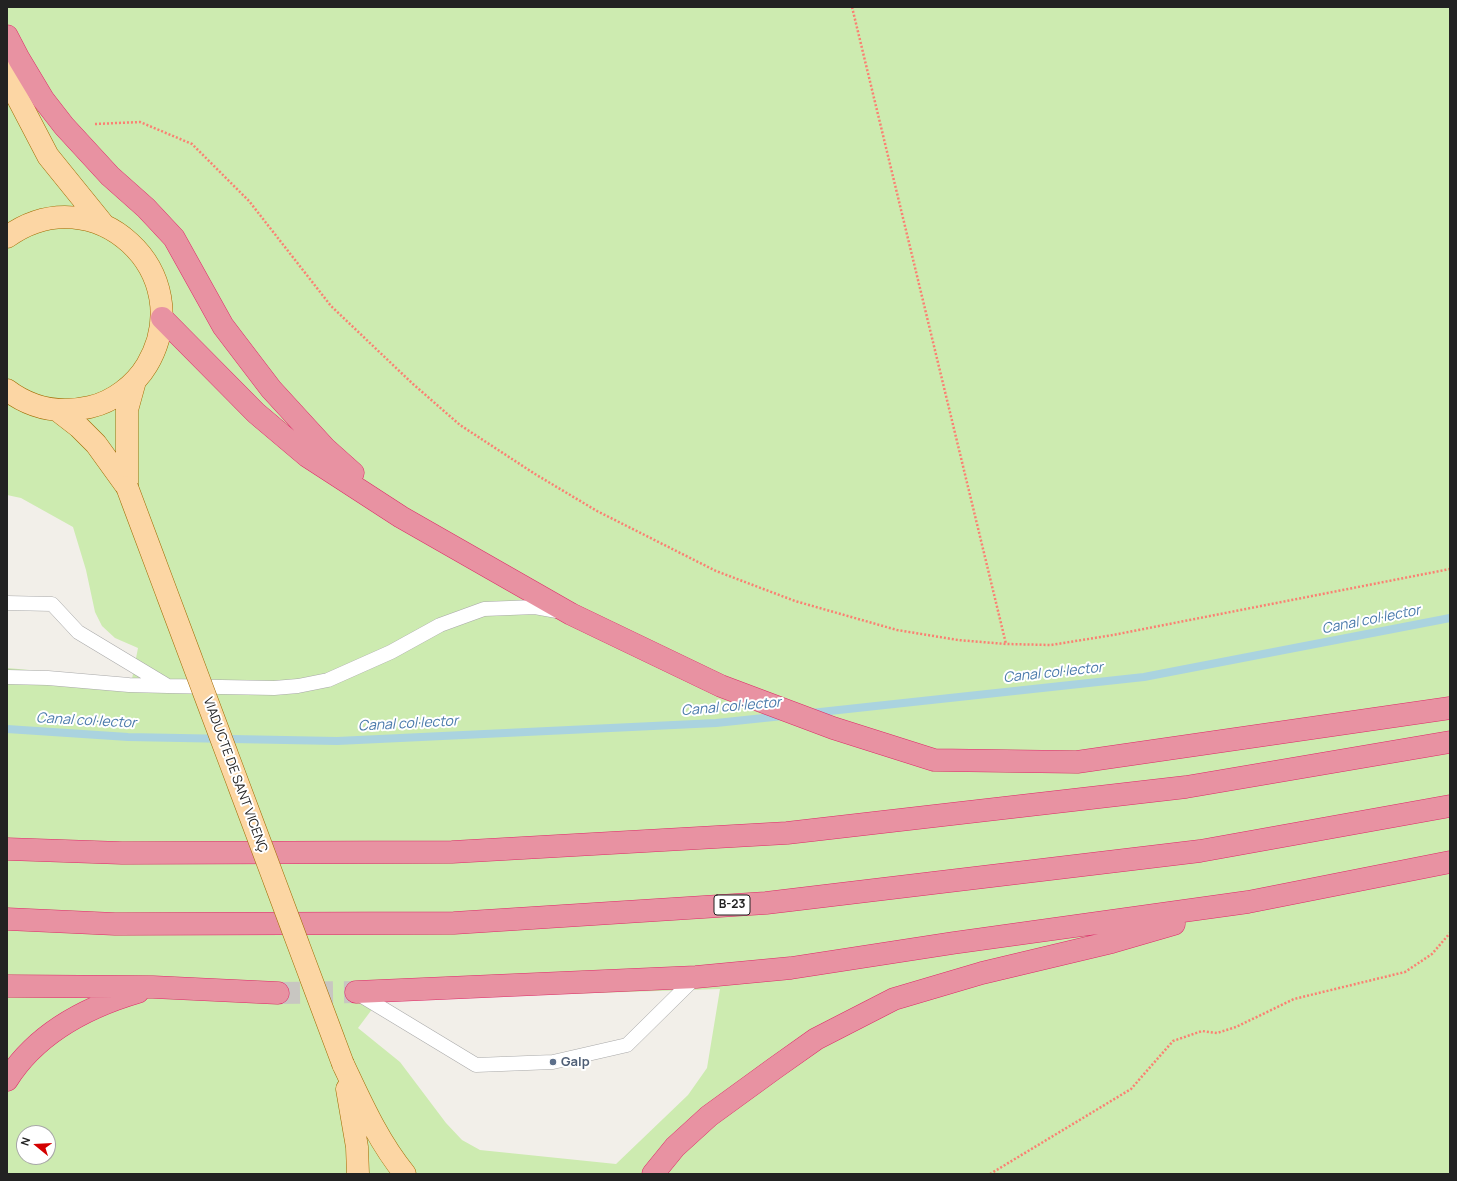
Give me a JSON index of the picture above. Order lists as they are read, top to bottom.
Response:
{
  "streets": {
    "highway": ["B-23"],
    "main road": ["VIADUCTE DE SANT VICENÇ"]
  },
  "water": ["Canal col·lector"],
  "places": ["Galp"],
  "north": "left"
}
